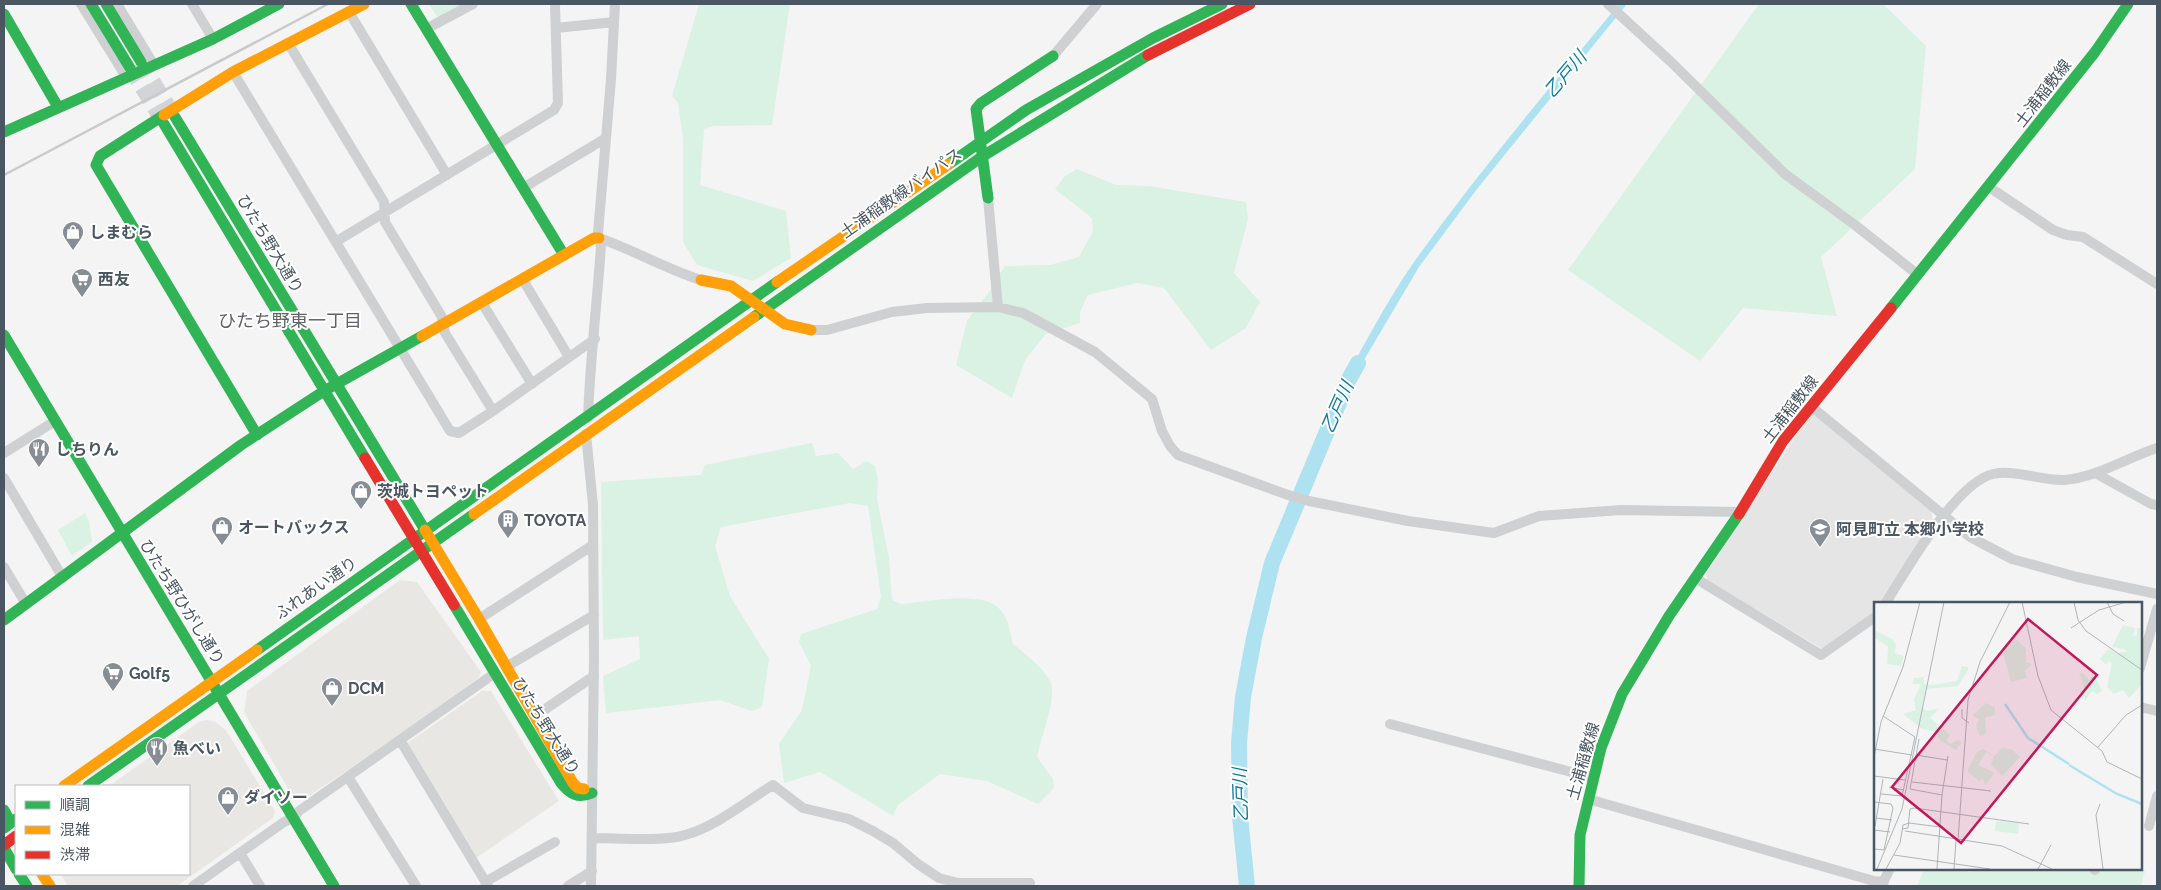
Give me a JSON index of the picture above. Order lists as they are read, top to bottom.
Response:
{
  "streets": {
    "street": [
      "土浦稲敷線",
      "土浦稲敷線バイパス",
      "ひたち野大通り",
      "ふれあい通り",
      "ひたち野ひがし通り"
    ]
  },
  "crossings": [
    ["土浦稲敷線バイパス", "ふれあい通り"],
    ["ひたち野大通り", "ふれあい通り"],
    ["ふれあい通り", "ひたち野ひがし通り"]
  ],
  "districts": ["ひたち野東一丁目"],
  "water": ["乙戸川"],
  "places": {
    "shop": [
      "しまむら",
      "茨城トヨペット",
      "オートバックス",
      "DCM",
      "ダイソー"
    ],
    "supermarket": ["西友", "Golf5"],
    "restaurant": ["しちりん", "魚べい"],
    "building": ["TOYOTA"],
    "school or university": ["阿見町立 本郷小学校"]
  },
  "legend": ["順調", "混雑", "渋滞"]
}
